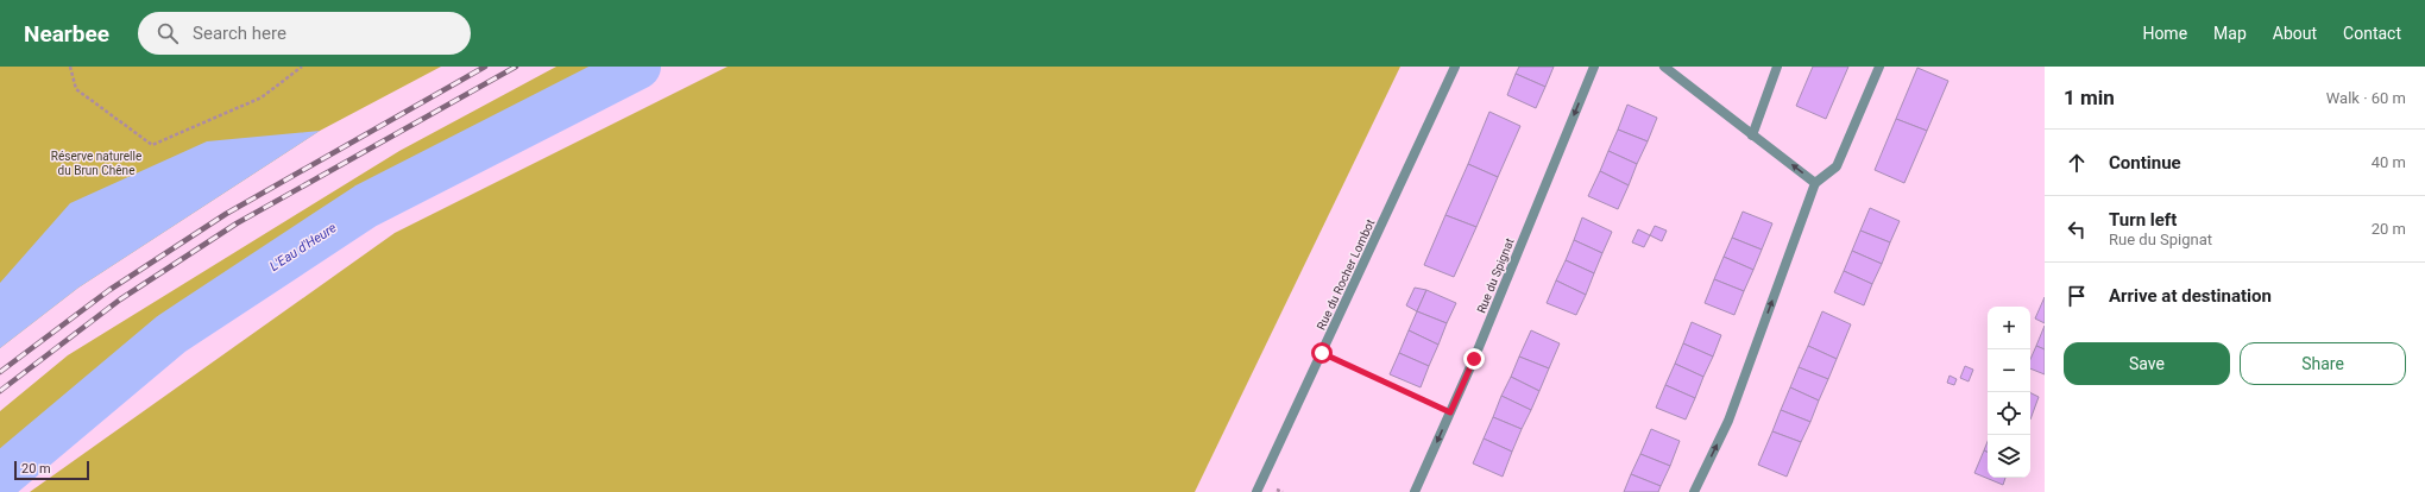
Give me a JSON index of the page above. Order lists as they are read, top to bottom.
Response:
{
  "streets": {
    "street": ["Rue du Rocher Lombot", "Rue du Spignat"]
  },
  "one_way": ["Rue du Spignat"],
  "water": ["L'Eau d'Heure"],
  "parks": ["Réserve naturelle du Brun Chêne"],
  "scale_bar": "20 m",
  "page": {
    "header": "Nearbee",
    "search": "Search here",
    "nav": [
      "Home",
      "Map",
      "About",
      "Contact"
    ],
    "heading": ["1 min", "Walk · 60 m"],
    "list": [
      ["Continue", "40 m"],
      ["Turn left", "Rue du Spignat", "20 m"],
      "Arrive at destination"
    ],
    "map_buttons": ["+", "−"],
    "buttons": ["Save", "Share"],
    "scale": "20 m"
  }
}
